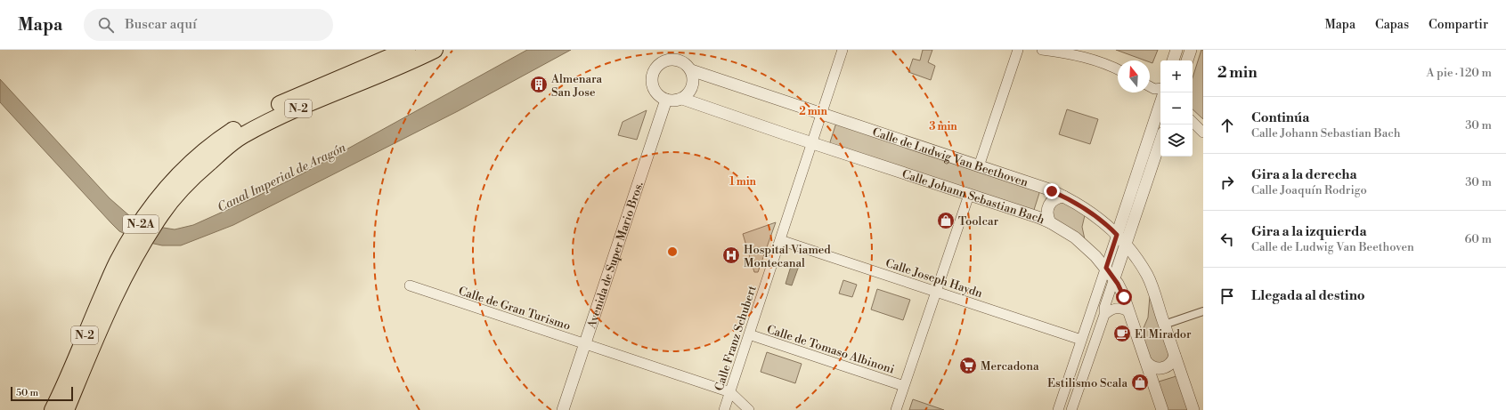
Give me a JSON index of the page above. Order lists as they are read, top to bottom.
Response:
{
  "streets": {
    "highway": ["N-2"],
    "street": [
      "Calle de Ludwig Van Beethoven",
      "Calle Johann Sebastian Bach",
      "Avenida de Super Mario Bros.",
      "Calle Joseph Haydn",
      "Calle de Gran Turismo",
      "Calle Franz Schubert",
      "Calle de Tomaso Albinoni"
    ]
  },
  "crossings": [
    ["Calle de Ludwig Van Beethoven", "Calle Johann Sebastian Bach"],
    ["Calle de Ludwig Van Beethoven", "Avenida de Super Mario Bros."],
    ["Calle de Ludwig Van Beethoven", "Calle Franz Schubert"],
    ["Calle Johann Sebastian Bach", "Avenida de Super Mario Bros."],
    ["Calle Johann Sebastian Bach", "Calle Franz Schubert"],
    ["Avenida de Super Mario Bros.", "Calle de Gran Turismo"],
    ["Calle Joseph Haydn", "Calle Franz Schubert"],
    ["Calle de Gran Turismo", "Calle Franz Schubert"],
    ["Calle Franz Schubert", "Calle de Tomaso Albinoni"]
  ],
  "water": ["Canal Imperial de Aragón"],
  "places": {
    "building": ["Almenara San Jose"],
    "shop": ["Toolcar", "Estilismo Scala"],
    "hospital": ["Hospital Viamed Montecanal"],
    "cafe": ["El Mirador"],
    "supermarket": ["Mercadona"]
  },
  "scale_bar": "50 m",
  "north": "top",
  "page": {
    "header": "Mapa",
    "search": "Buscar aquí",
    "nav": ["Mapa", "Capas", "Compartir"],
    "heading": ["2 min", "A pie · 120 m"],
    "map_buttons": ["+", "−"],
    "list": [
      ["Continúa", "Calle Johann Sebastian Bach", "30 m"],
      ["Gira a la derecha", "Calle Joaquín Rodrigo", "30 m"],
      ["Gira a la izquierda", "Calle de Ludwig Van Beethoven", "60 m"],
      "Llegada al destino"
    ],
    "scale": "50 m"
  },
  "rings": ["2 min", "3 min", "1 min"]
}
